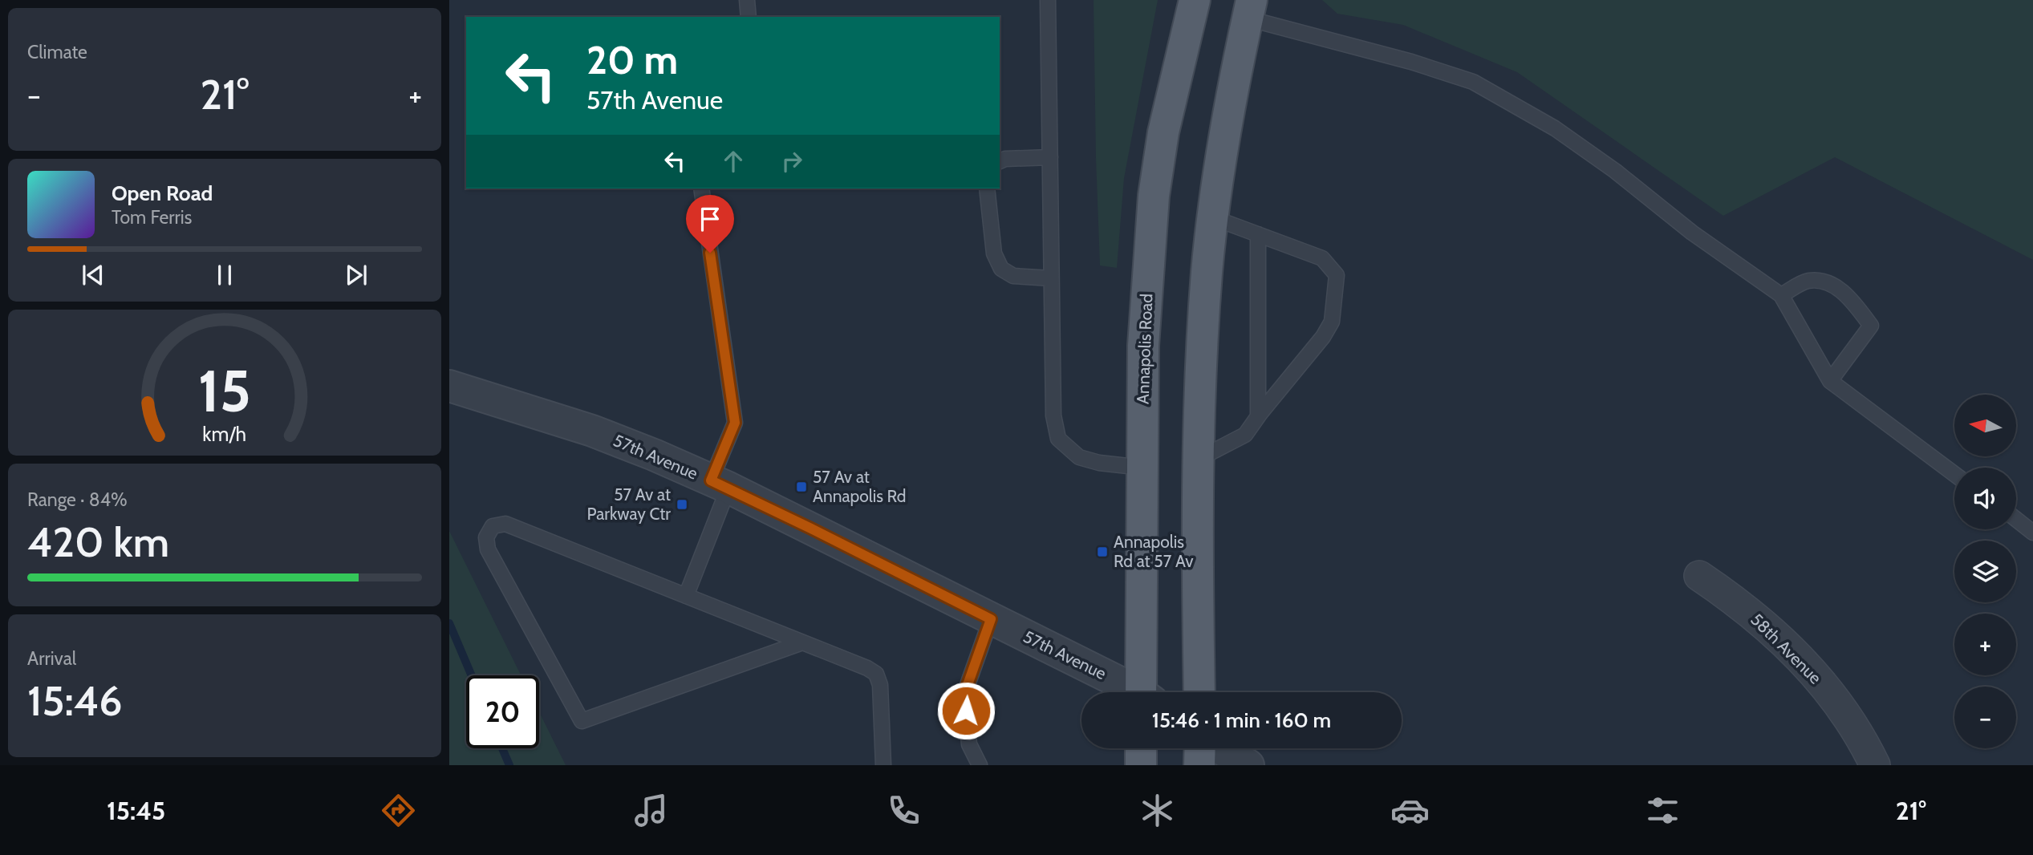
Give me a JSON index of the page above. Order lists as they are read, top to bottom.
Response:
{
  "streets": {
    "main road": ["Annapolis Road"],
    "street": ["57th Avenue", "58th Avenue"]
  },
  "places": {
    "transit": ["57 Av at Annapolis Rd", "57 Av at Parkway Ctr", "Annapolis Rd at 57 Av"]
  },
  "north": "left",
  "page": {
    "tile": [
      "Climate",
      ["Range · 84%", "420 km"],
      ["Arrival", "15:46"]
    ],
    "turn": ["20 m", "57th Avenue"],
    "heat": ["−", "21°", "+"],
    "song": ["Open Road", "Tom Ferris"],
    "map_buttons": ["+", "−"],
    "limit": "20",
    "trip": "15:46 · 1 min · 160 m",
    "tabs": ["15:45", "21°"],
    "gauge": ["15", "km/h"]
  }
}
